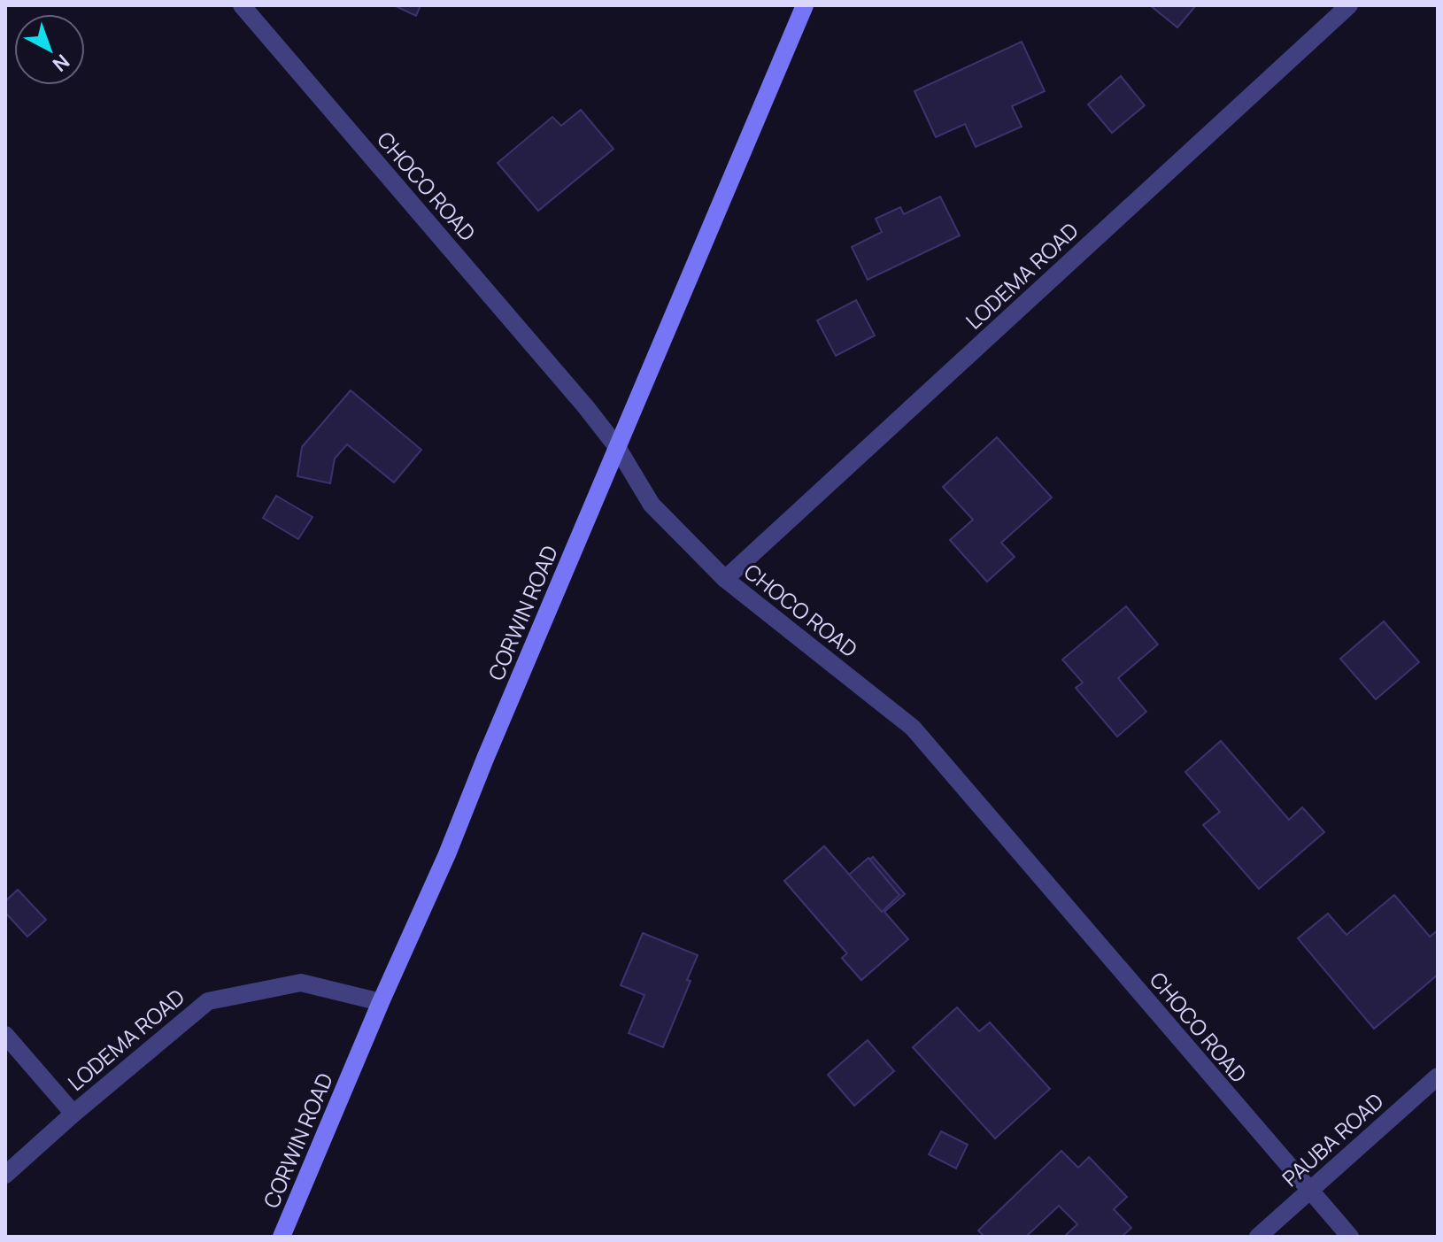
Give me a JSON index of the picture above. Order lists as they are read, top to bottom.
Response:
{
  "streets": {
    "main road": ["CORWIN ROAD"],
    "street": ["CHOCO ROAD", "LODEMA ROAD", "PAUBA ROAD"]
  },
  "crossings": [
    ["CHOCO ROAD", "LODEMA ROAD"],
    ["CHOCO ROAD", "CORWIN ROAD"],
    ["CHOCO ROAD", "PAUBA ROAD"],
    ["LODEMA ROAD", "CORWIN ROAD"]
  ],
  "north": "bottom right"
}
